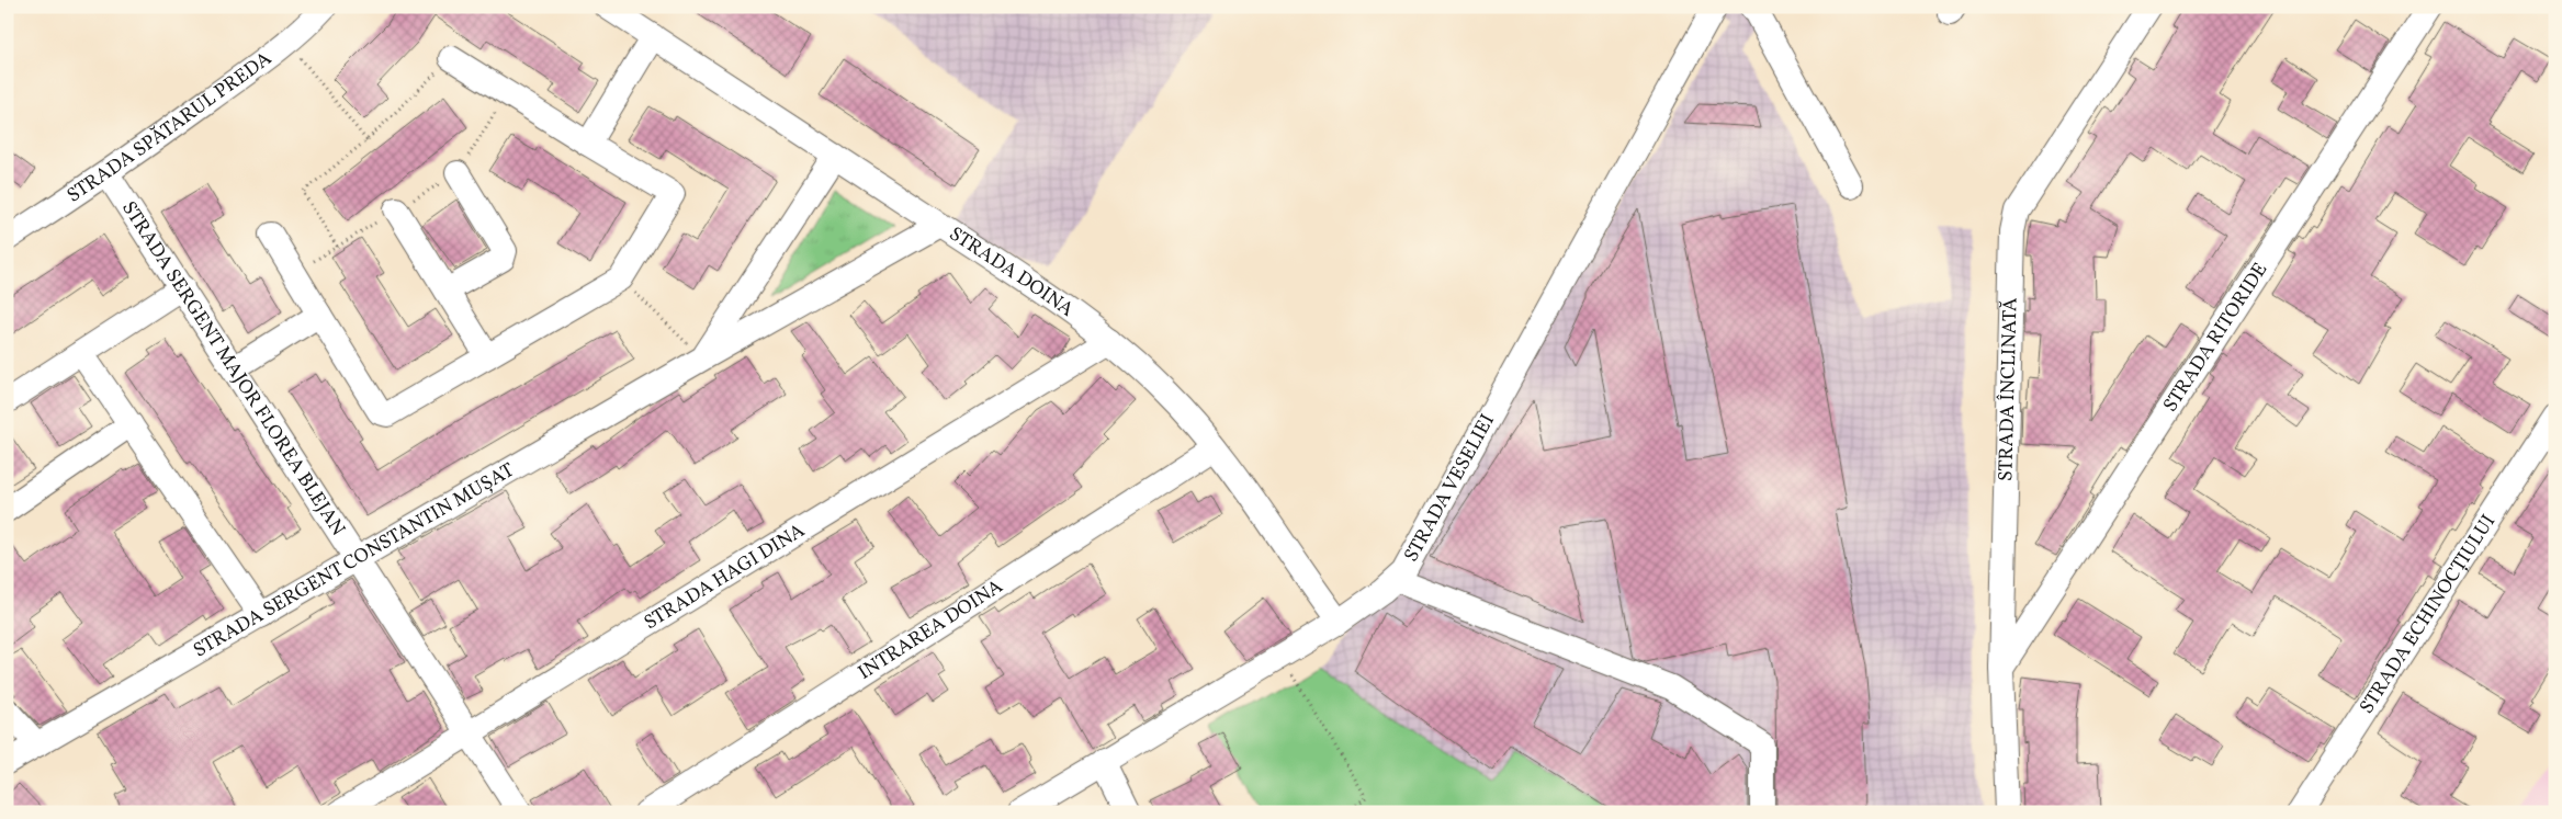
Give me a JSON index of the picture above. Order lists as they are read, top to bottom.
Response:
{
  "streets": {
    "street": [
      "STRADA SPĂTARUL PREDA",
      "STRADA DOINA",
      "STRADA RITORIDE",
      "STRADA SERGENT MAJOR FLOREA BLEJAN",
      "STRADA ÎNCLINATĂ",
      "STRADA VESELIEI",
      "STRADA SERGENT CONSTANTIN MUȘAT",
      "STRADA HAGI DINA",
      "STRADA ECHINOCȚIULUI",
      "INTRAREA DOINA"
    ]
  },
  "crossings": [
    ["STRADA SPĂTARUL PREDA", "STRADA SERGENT MAJOR FLOREA BLEJAN"],
    ["STRADA DOINA", "STRADA VESELIEI"],
    ["STRADA DOINA", "STRADA SERGENT CONSTANTIN MUȘAT"],
    ["STRADA DOINA", "STRADA HAGI DINA"],
    ["STRADA DOINA", "INTRAREA DOINA"],
    ["STRADA RITORIDE", "STRADA ÎNCLINATĂ"],
    ["STRADA SERGENT MAJOR FLOREA BLEJAN", "STRADA SERGENT CONSTANTIN MUȘAT"],
    ["STRADA SERGENT MAJOR FLOREA BLEJAN", "STRADA HAGI DINA"]
  ]
}
